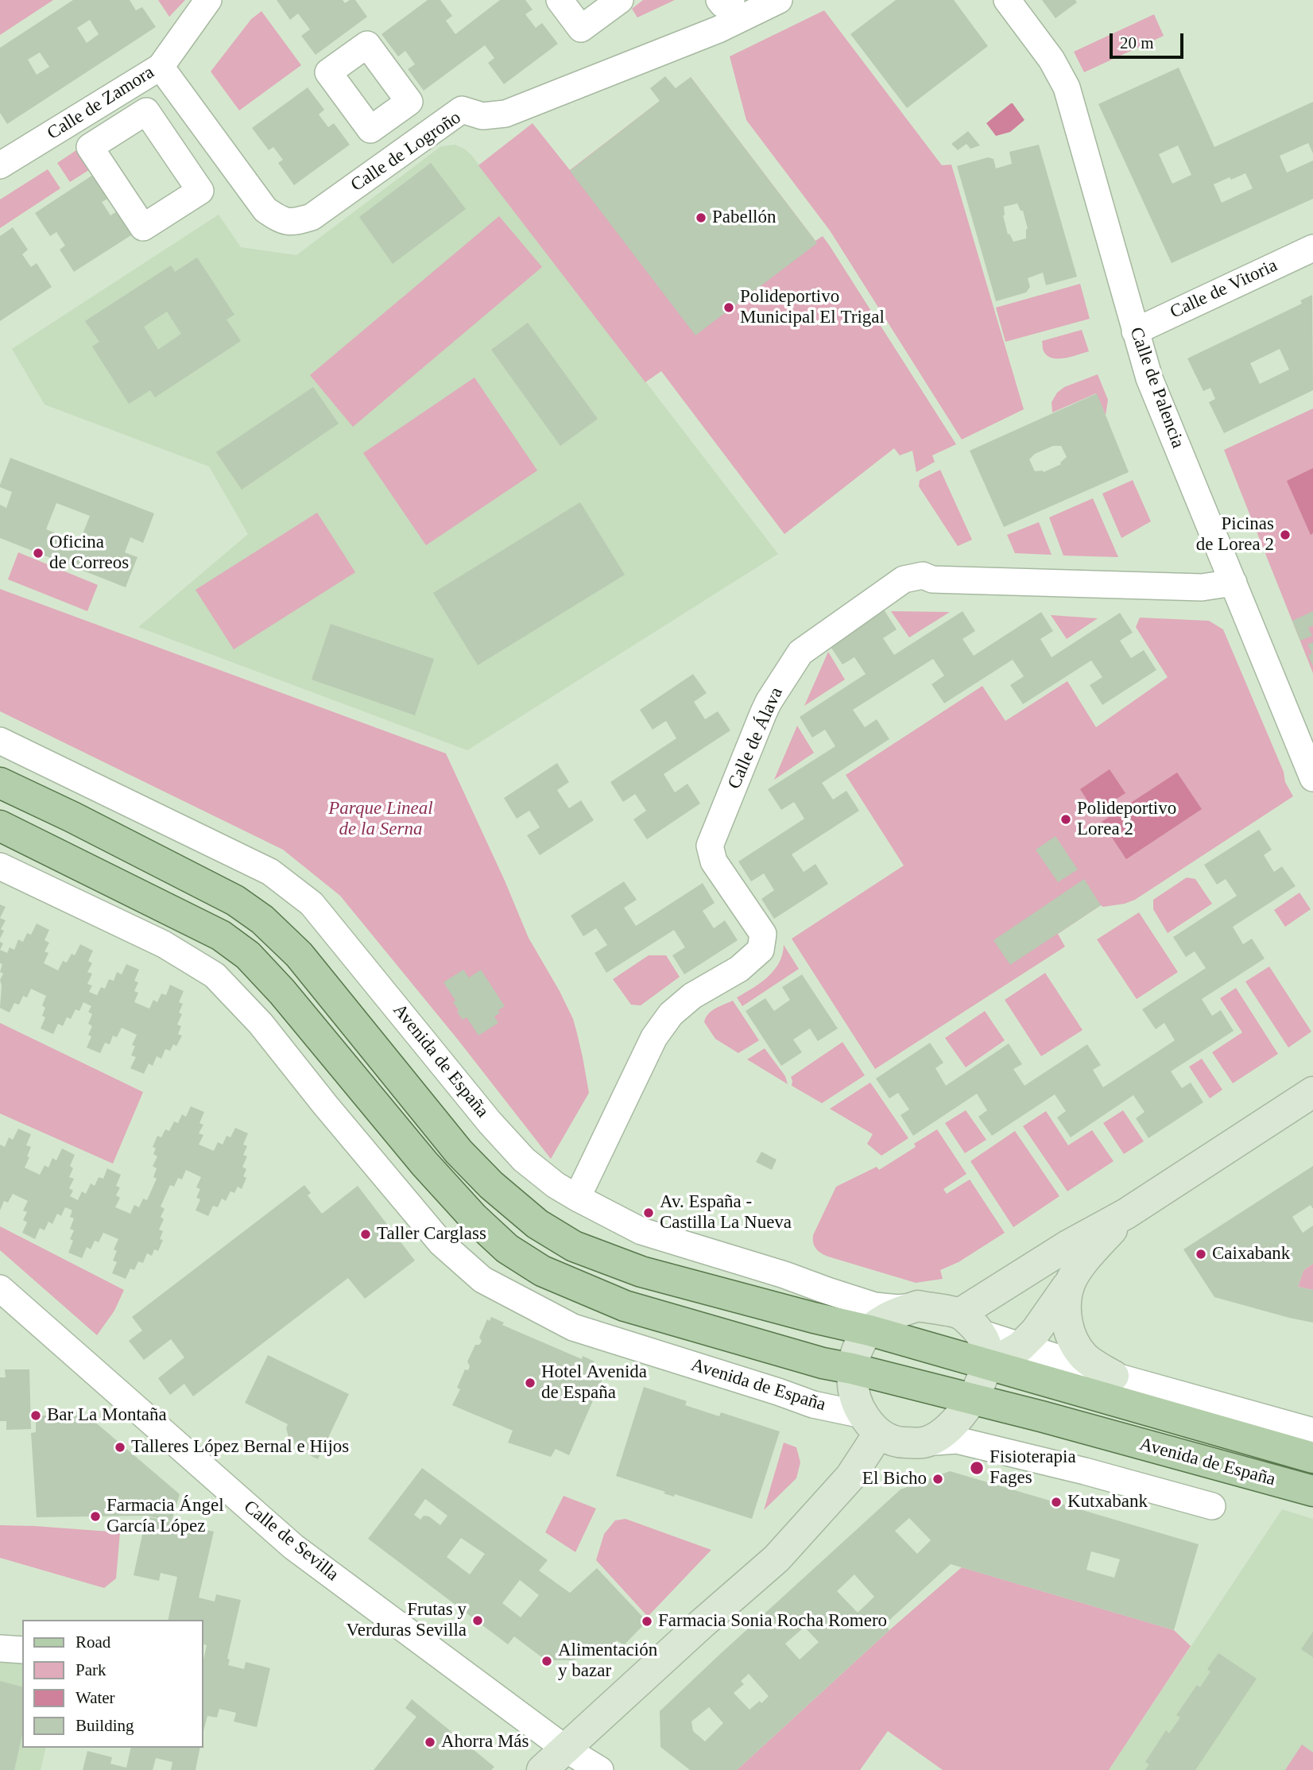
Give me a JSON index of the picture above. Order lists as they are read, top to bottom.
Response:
{
  "streets": {
    "main road": ["Avenida de España"],
    "street": [
      "Calle de Zamora",
      "Calle de Logroño",
      "Calle de Vitoria",
      "Calle de Palencia",
      "Calle de Álava",
      "Calle de Sevilla"
    ]
  },
  "crossings": [
    ["Calle de Zamora", "Calle de Logroño"],
    ["Calle de Vitoria", "Calle de Palencia"],
    ["Calle de Palencia", "Calle de Álava"],
    ["Calle de Álava", "Avenida de España"]
  ],
  "parks": ["Parque Lineal de la Serna"],
  "places": [
    "Pabellón",
    "Polideportivo Municipal El Trigal",
    "Picinas de Lorea 2",
    "Oficina de Correos",
    "Polideportivo Lorea 2",
    "Av. España - Castilla La Nueva",
    "Taller Carglass",
    "Caixabank",
    "Hotel Avenida de España",
    "Bar La Montaña",
    "Talleres López Bernal e Hijos",
    "Fisioterapia Fages",
    "El Bicho",
    "Kutxabank",
    "Farmacia Ángel García López",
    "Frutas y Verduras Sevilla",
    "Farmacia Sonia Rocha Romero",
    "Alimentación y bazar",
    "Ahorra Más"
  ],
  "legend": [
    "Road",
    "Park",
    "Water",
    "Building"
  ],
  "scale_bar": "20 m"
}
